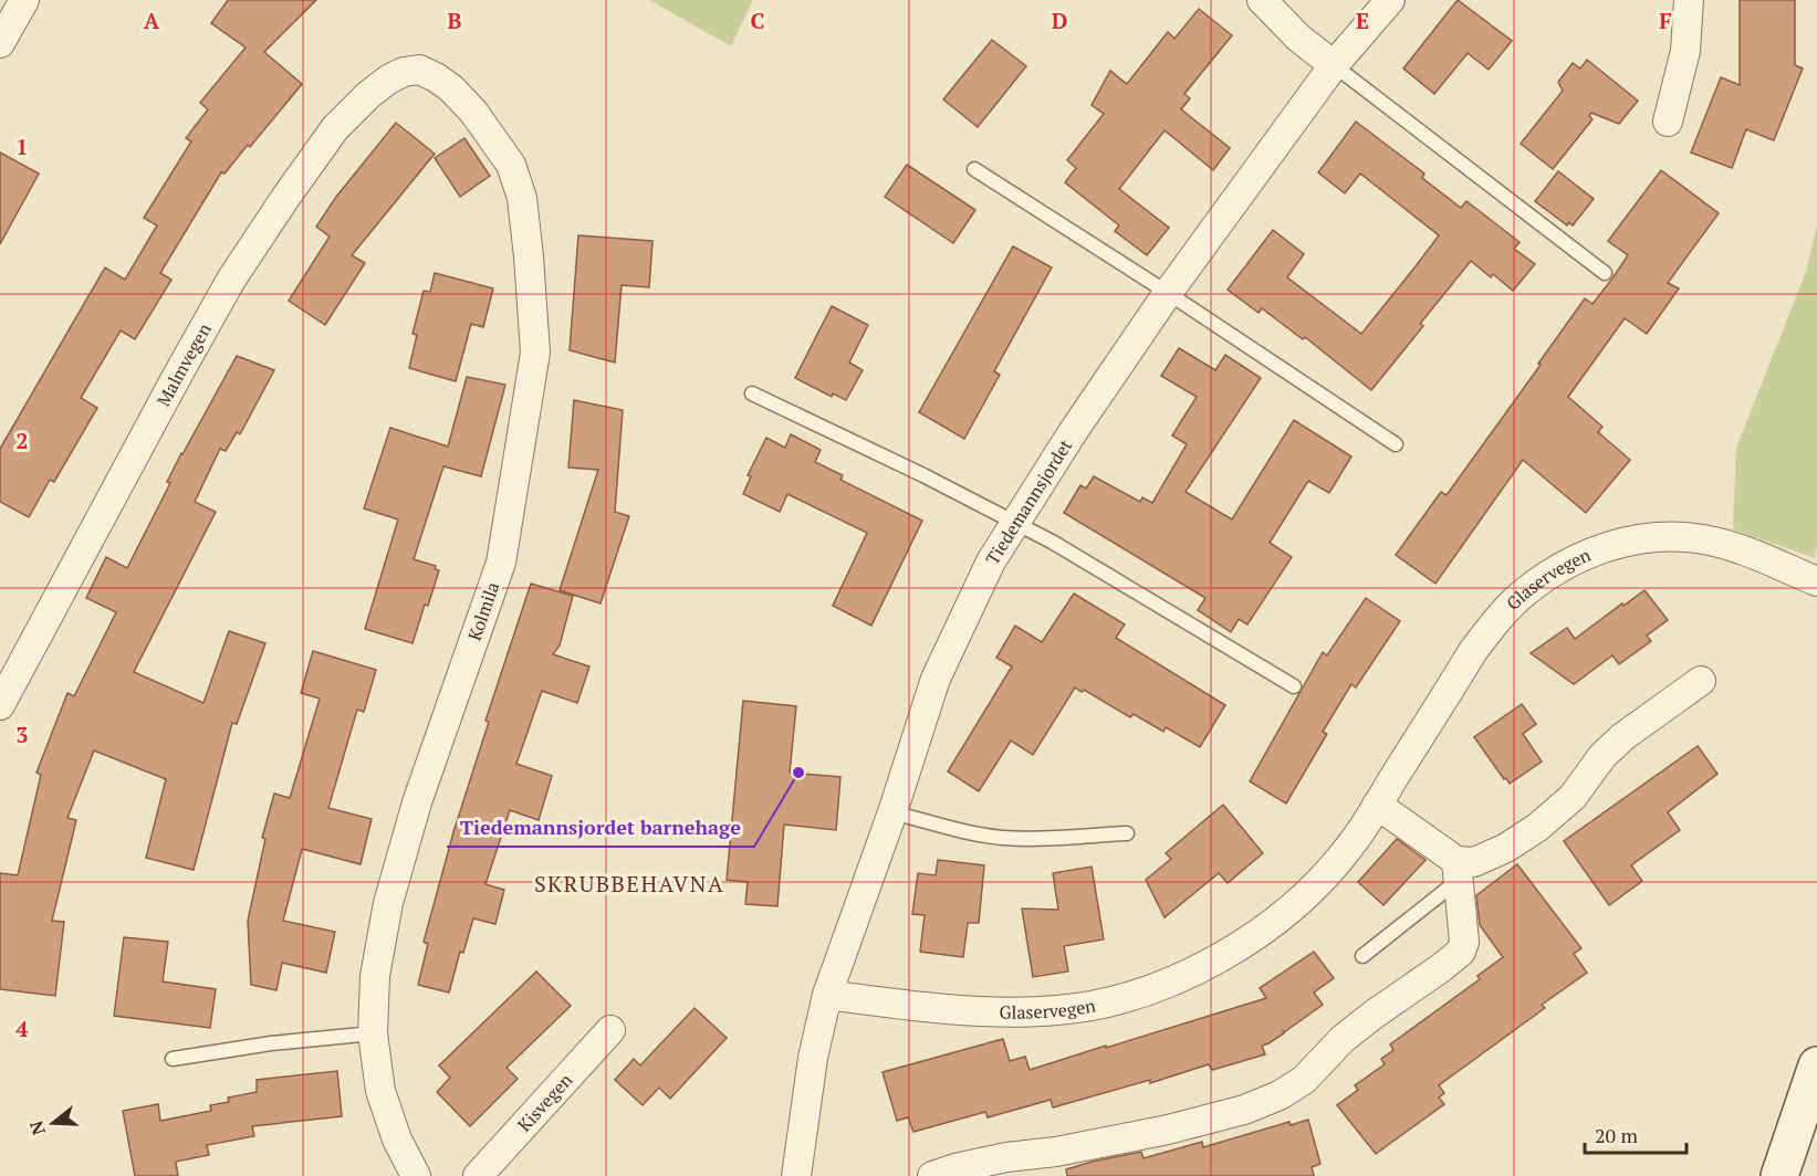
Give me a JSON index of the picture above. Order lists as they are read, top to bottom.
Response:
{
  "streets": {
    "street": [
      "Malmvegen",
      "Tiedemannsjordet",
      "Glaservegen",
      "Kolmila",
      "Kisvegen"
    ]
  },
  "crossings": [
    ["Malmvegen", "Kolmila"],
    ["Tiedemannsjordet", "Glaservegen"]
  ],
  "districts": ["SKRUBBEHAVNA"],
  "places": ["Tiedemannsjordet barnehage"],
  "scale_bar": "20 m",
  "north": "left",
  "grid": {
    "columns": [
      "A",
      "B",
      "C",
      "D",
      "E",
      "F"
    ],
    "rows": [
      "1",
      "2",
      "3",
      "4"
    ]
  }
}
